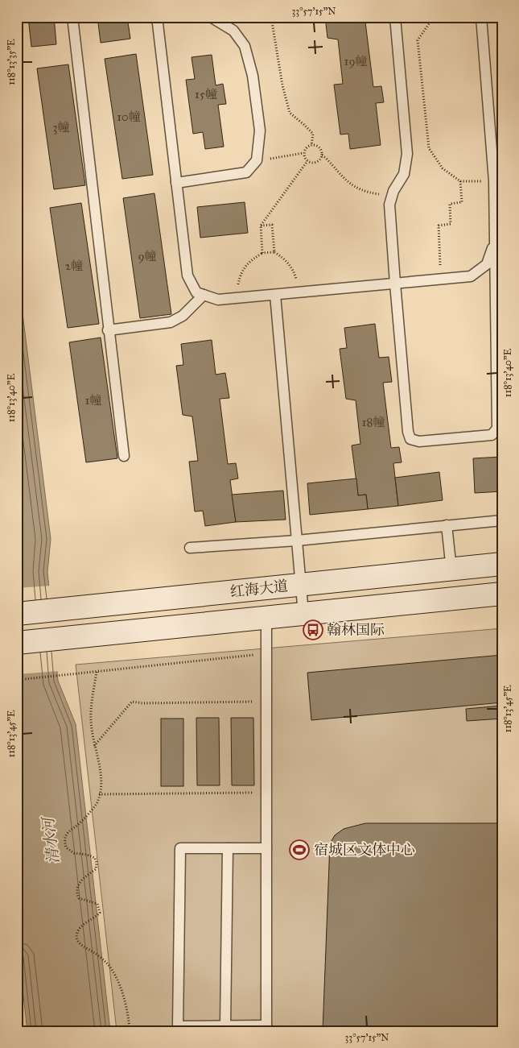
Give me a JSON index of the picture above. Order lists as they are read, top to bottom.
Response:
{
  "streets": {
    "main road": ["红海大道"]
  },
  "water": ["清水河"],
  "places": {
    "bus stop": ["翰林国际"],
    "sports": ["宿城区文体中心"]
  },
  "house_numbers": [
    "19幢",
    "15幢",
    "10幢",
    "3幢",
    "9幢",
    "2幢",
    "1幢",
    "18幢"
  ],
  "coordinates": [
    "33°57'15\"N",
    "118°13'35\"E",
    "118°13'40\"E",
    "118°13'45\"E"
  ]
}
